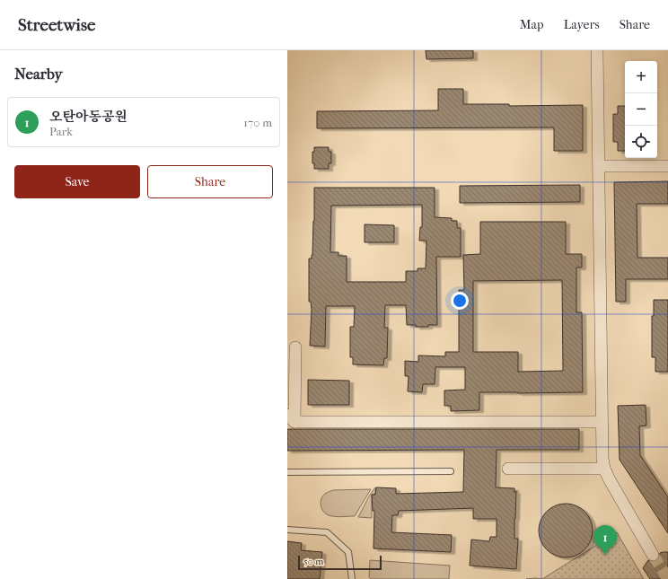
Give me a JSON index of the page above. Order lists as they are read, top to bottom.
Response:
{
  "scale_bar": "50 m",
  "page": {
    "header": "Streetwise",
    "nav": ["Map", "Layers", "Share"],
    "heading": "Nearby",
    "map_buttons": ["+", "−"],
    "list": [
      {
        "mark": "1",
        "name": "오탄아동공원",
        "note": "Park",
        "value": "170 m"
      }
    ],
    "buttons": ["Save", "Share"],
    "pins": "1",
    "scale": "50 m"
  }
}
